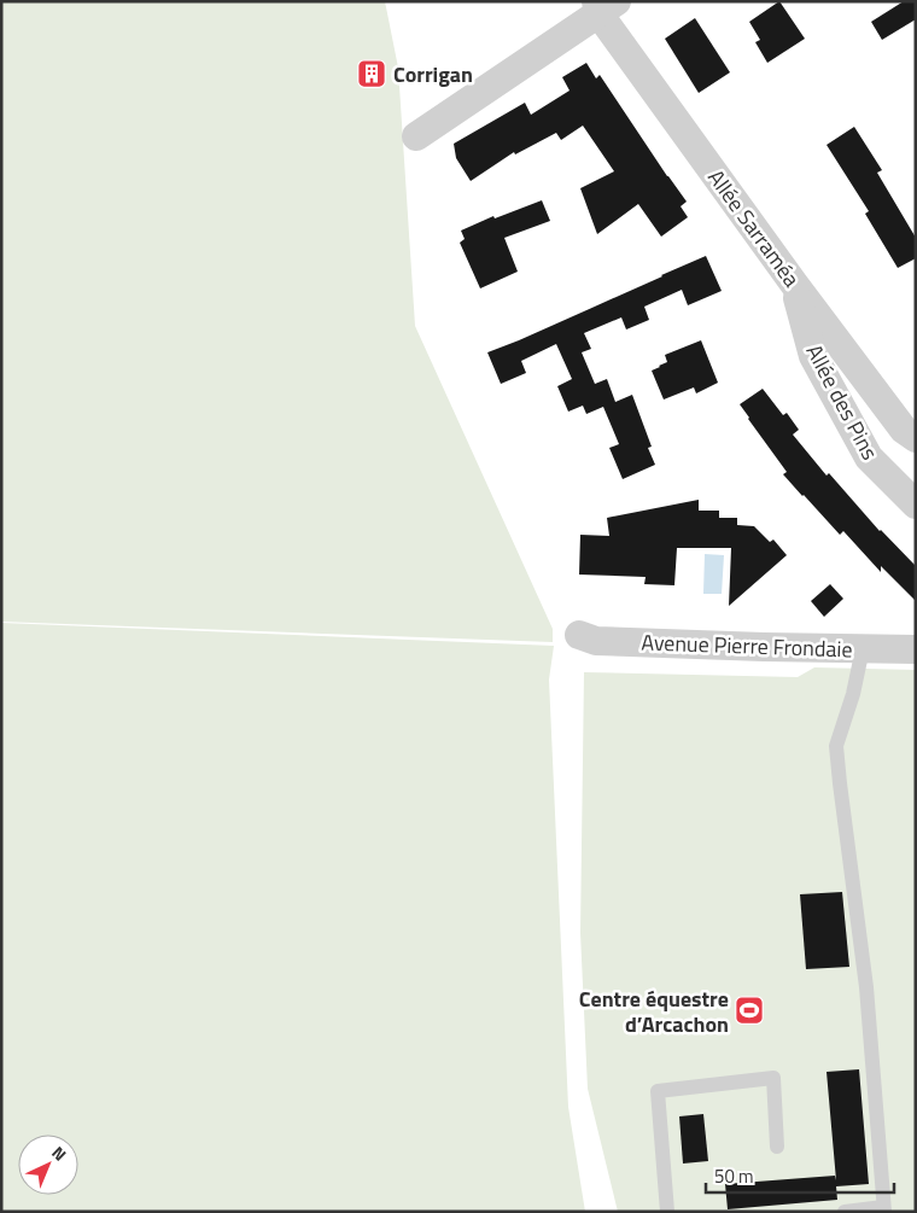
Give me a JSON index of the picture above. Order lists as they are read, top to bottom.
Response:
{
  "streets": {
    "street": ["Allée Sarraméa", "Allée des Pins", "Avenue Pierre Frondaie"]
  },
  "crossings": [
    ["Allée Sarraméa", "Allée des Pins"]
  ],
  "places": {
    "building": ["Corrigan"],
    "sports": ["Centre équestre d’Arcachon"]
  },
  "scale_bar": "50 m",
  "north": "top right"
}
